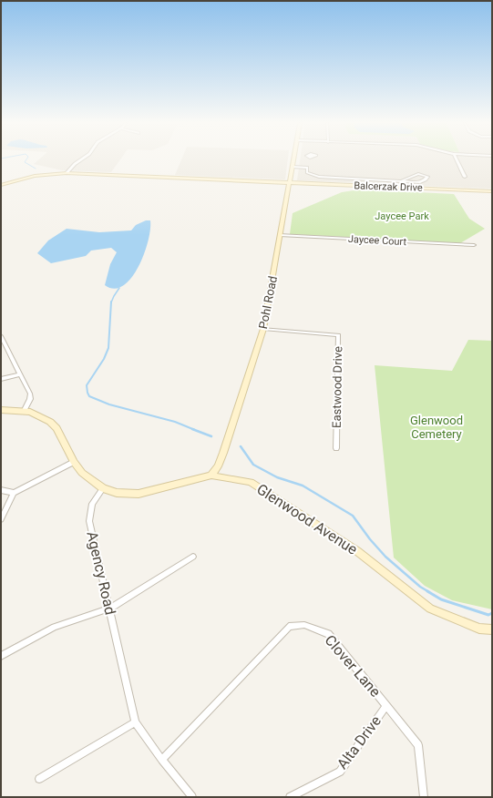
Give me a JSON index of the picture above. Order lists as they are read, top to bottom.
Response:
{
  "streets": {
    "street": [
      "Balcerzak Drive",
      "Jaycee Court",
      "Pohl Road",
      "Eastwood Drive",
      "Glenwood Avenue",
      "Agency Road",
      "Clover Lane",
      "Alta Drive"
    ]
  },
  "crossings": [
    ["Balcerzak Drive", "Pohl Road"],
    ["Jaycee Court", "Pohl Road"],
    ["Pohl Road", "Eastwood Drive"],
    ["Pohl Road", "Glenwood Avenue"],
    ["Glenwood Avenue", "Agency Road"],
    ["Agency Road", "Clover Lane"],
    ["Clover Lane", "Alta Drive"]
  ],
  "parks": ["Jaycee Park", "Glenwood Cemetery"]
}
